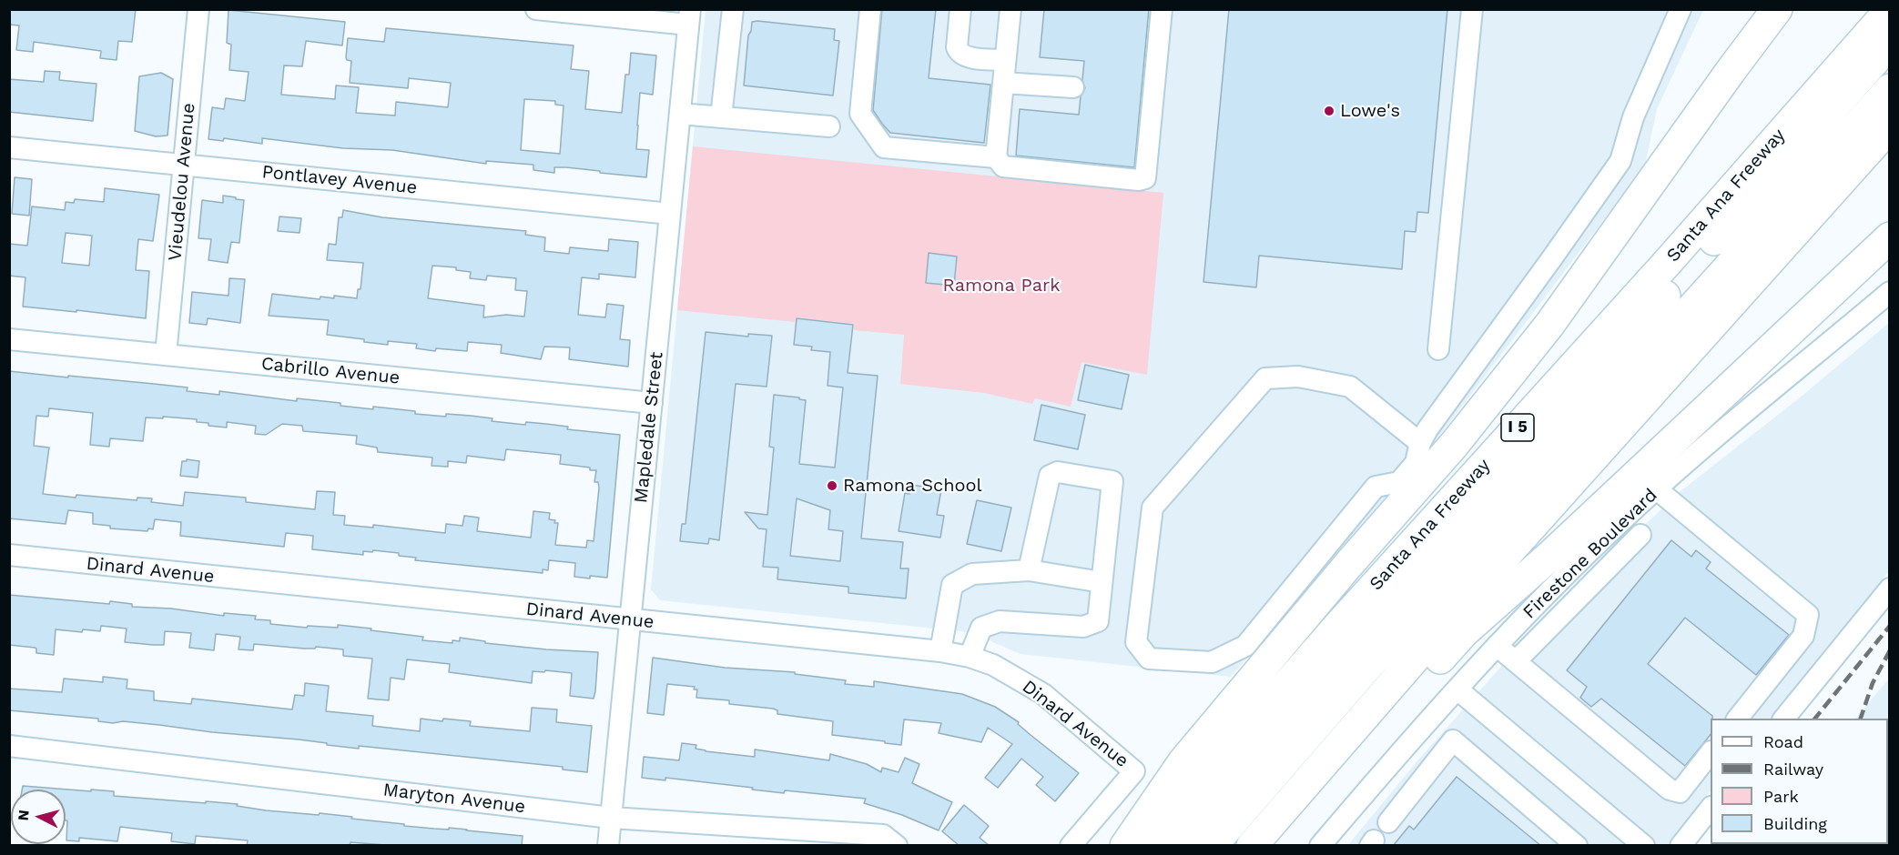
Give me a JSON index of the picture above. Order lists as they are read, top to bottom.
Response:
{
  "streets": {
    "highway": ["Santa Ana Freeway", "I 5"],
    "street": [
      "Pontlavey Avenue",
      "Vieudelou Avenue",
      "Cabrillo Avenue",
      "Mapledale Street",
      "Firestone Boulevard",
      "Dinard Avenue",
      "Maryton Avenue"
    ]
  },
  "crossings": [
    ["Pontlavey Avenue", "Vieudelou Avenue"],
    ["Pontlavey Avenue", "Mapledale Street"],
    ["Vieudelou Avenue", "Cabrillo Avenue"],
    ["Cabrillo Avenue", "Mapledale Street"],
    ["Mapledale Street", "Dinard Avenue"],
    ["Mapledale Street", "Maryton Avenue"]
  ],
  "parks": ["Ramona Park"],
  "places": ["Lowe's", "Ramona School"],
  "legend": [
    "Road",
    "Railway",
    "Park",
    "Building"
  ],
  "north": "left"
}
